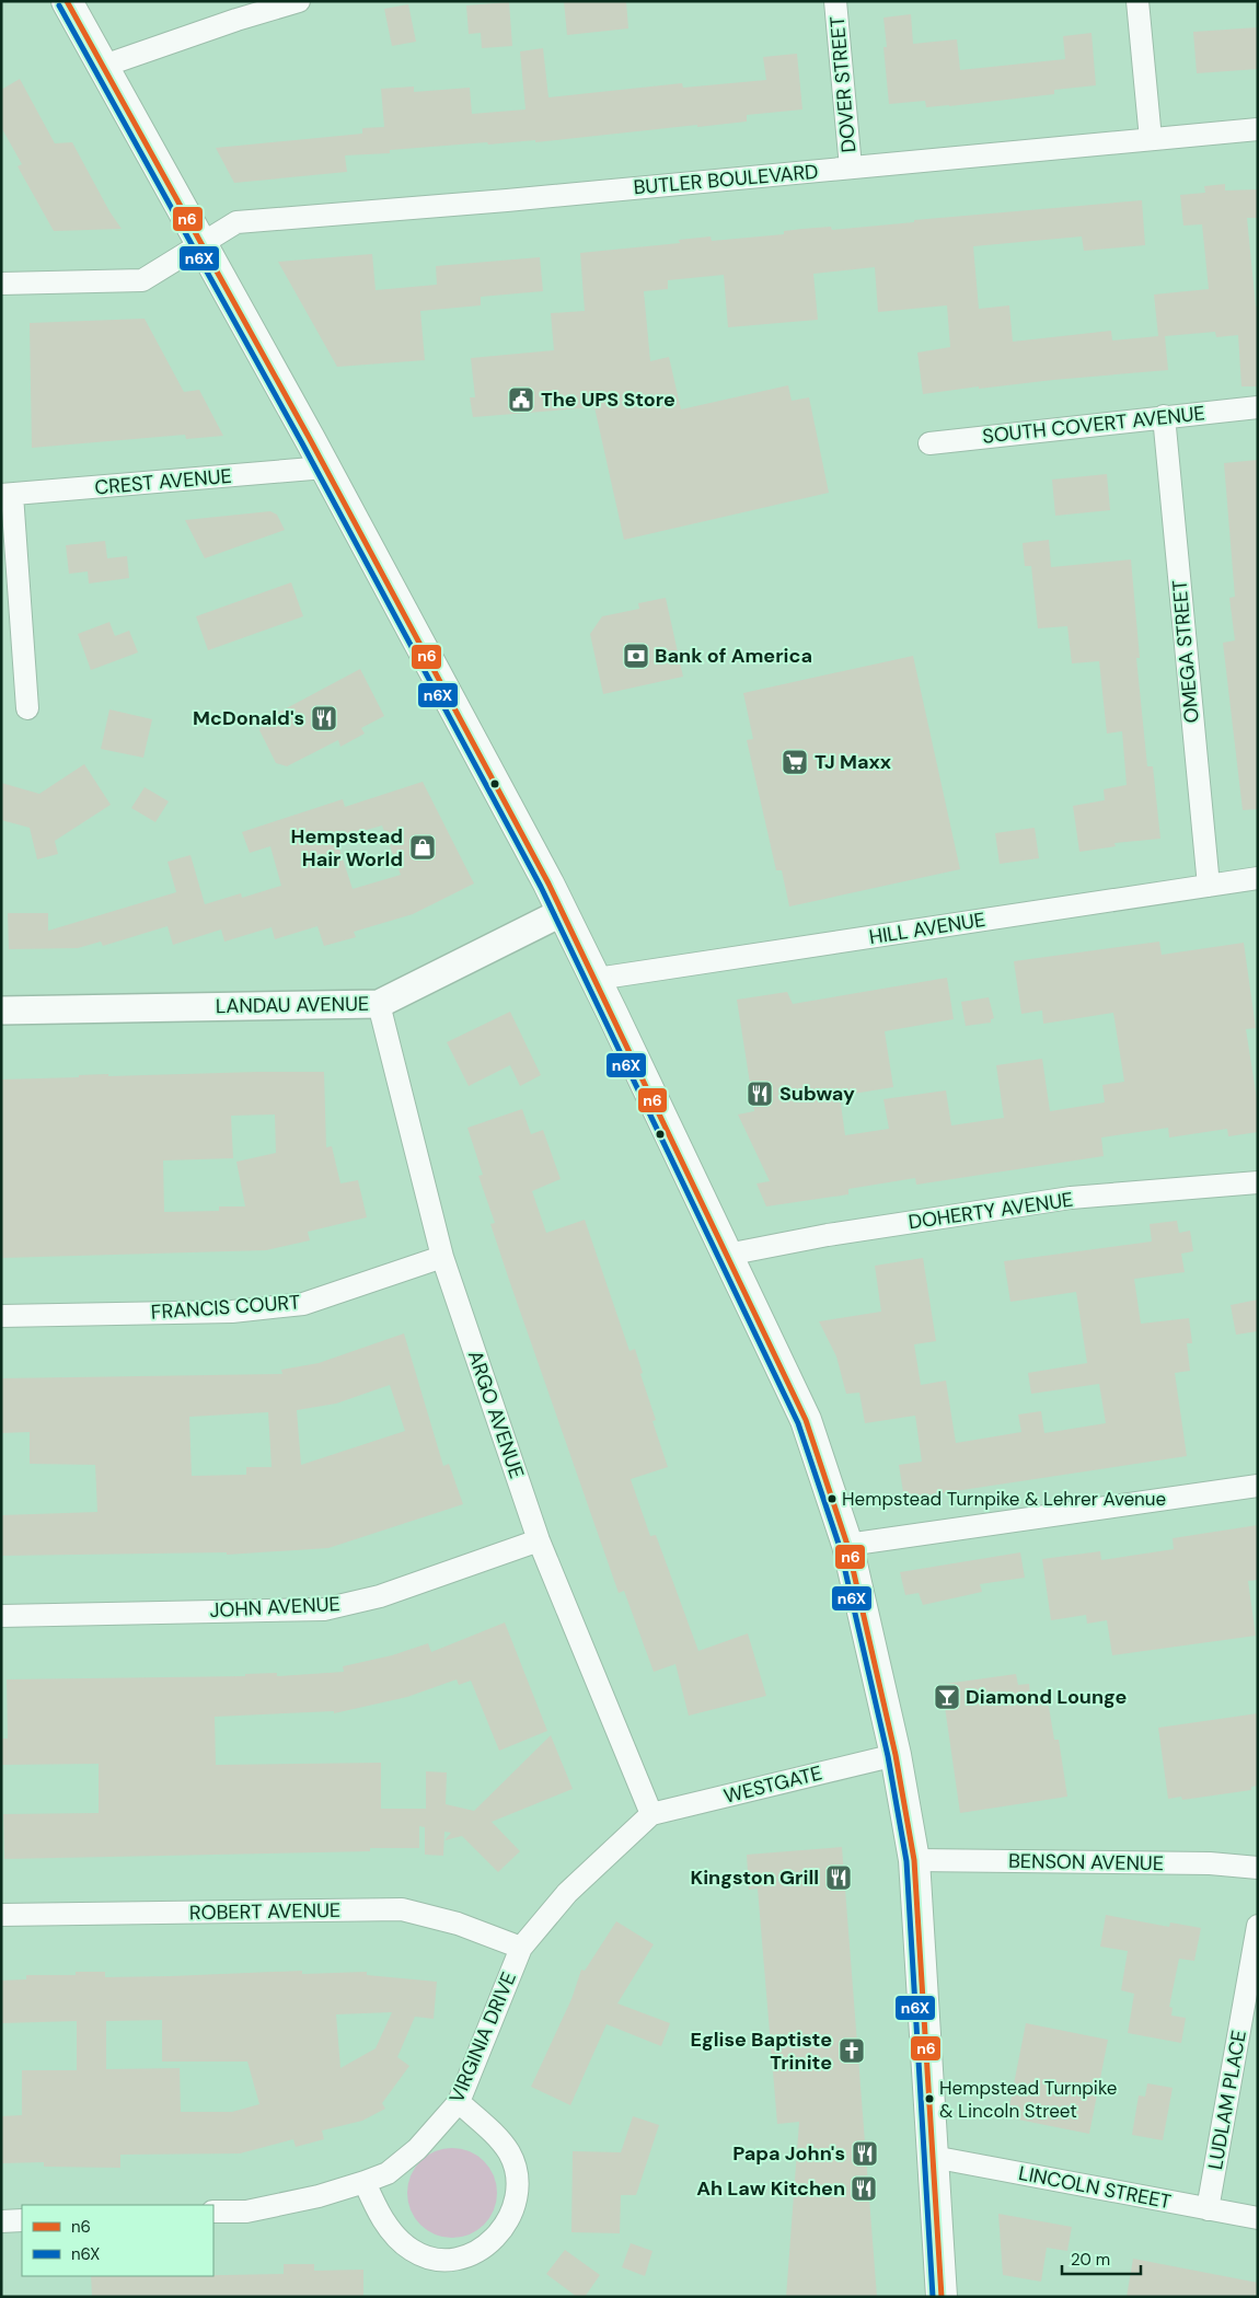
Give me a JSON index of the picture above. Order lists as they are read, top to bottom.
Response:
{
  "streets": {
    "street": [
      "DOVER STREET",
      "BUTLER BOULEVARD",
      "SOUTH COVERT AVENUE",
      "CREST AVENUE",
      "OMEGA STREET",
      "HILL AVENUE",
      "LANDAU AVENUE",
      "DOHERTY AVENUE",
      "FRANCIS COURT",
      "ARGO AVENUE",
      "JOHN AVENUE",
      "WESTGATE",
      "BENSON AVENUE",
      "ROBERT AVENUE",
      "VIRGINIA DRIVE",
      "LUDLAM PLACE",
      "LINCOLN STREET"
    ]
  },
  "crossings": [
    ["DOVER STREET", "BUTLER BOULEVARD"],
    ["SOUTH COVERT AVENUE", "OMEGA STREET"],
    ["OMEGA STREET", "HILL AVENUE"],
    ["LANDAU AVENUE", "ARGO AVENUE"],
    ["FRANCIS COURT", "ARGO AVENUE"],
    ["ARGO AVENUE", "JOHN AVENUE"],
    ["ARGO AVENUE", "WESTGATE"],
    ["ARGO AVENUE", "VIRGINIA DRIVE"],
    ["WESTGATE", "VIRGINIA DRIVE"],
    ["ROBERT AVENUE", "VIRGINIA DRIVE"],
    ["LUDLAM PLACE", "LINCOLN STREET"]
  ],
  "places": {
    "public building": ["The UPS Store"],
    "bank": ["Bank of America"],
    "restaurant": [
      "McDonald's",
      "Subway",
      "Kingston Grill",
      "Papa John's",
      "Ah Law Kitchen"
    ],
    "supermarket": ["TJ Maxx"],
    "shop": ["Hempstead Hair World"],
    "other": ["Hempstead Turnpike & Lehrer Avenue", "Hempstead Turnpike & Lincoln Street"],
    "bar": ["Diamond Lounge"],
    "church": ["Eglise Baptiste Trinite"]
  },
  "lines": ["transit line n6", "transit line n6X"],
  "legend": ["n6", "n6X"],
  "scale_bar": "20 m"
}
